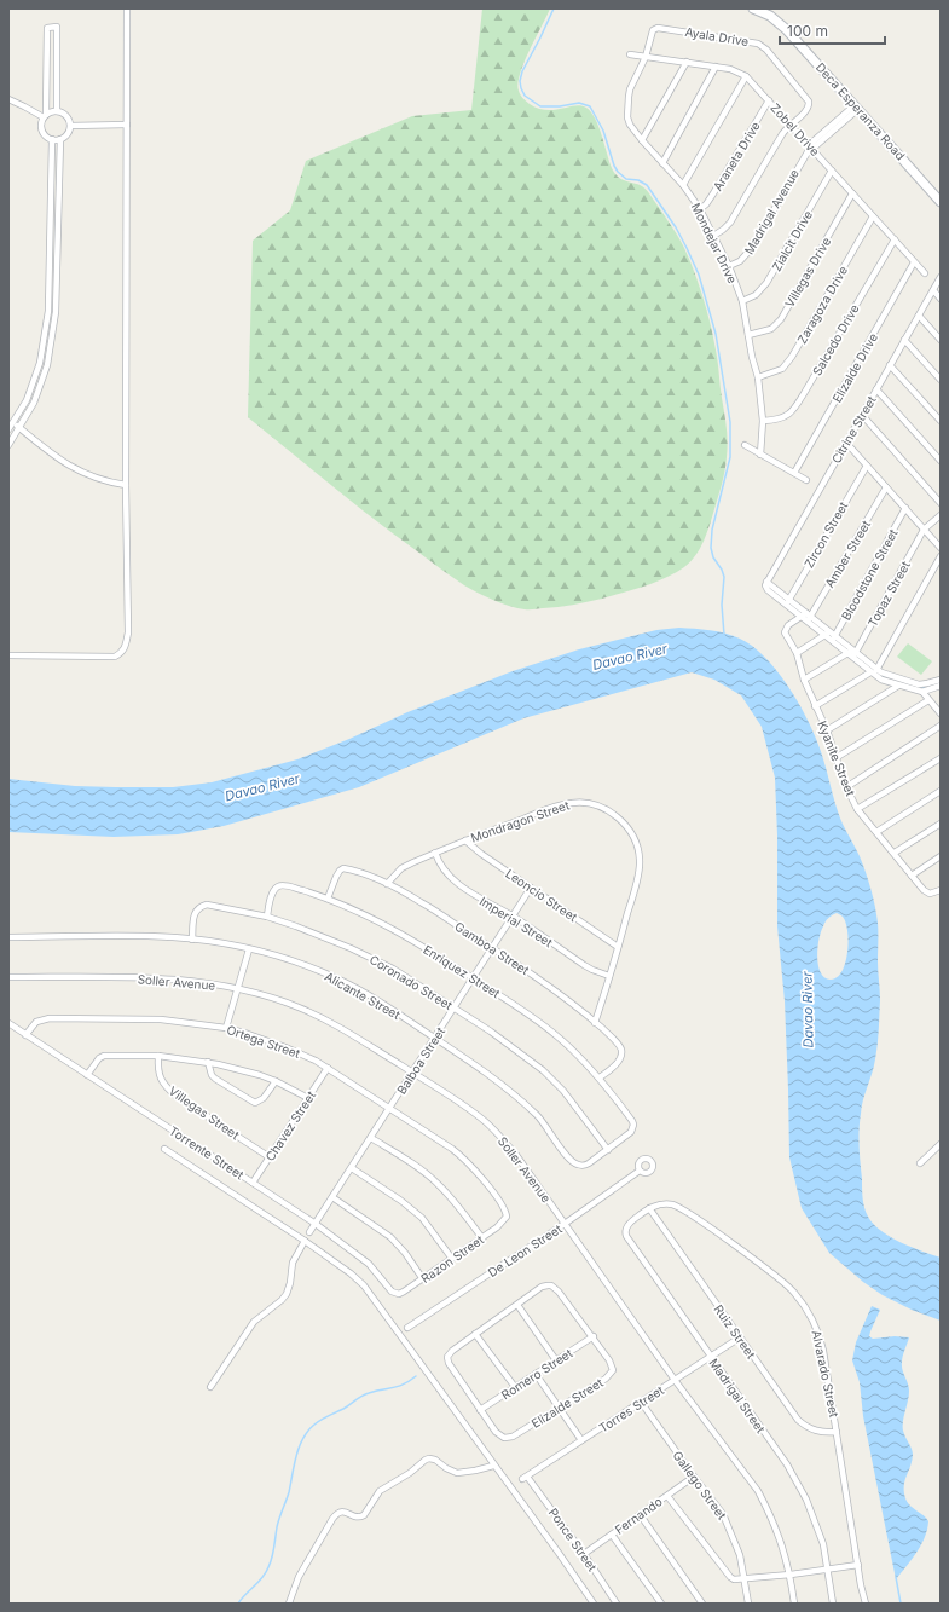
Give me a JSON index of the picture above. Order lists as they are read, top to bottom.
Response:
{
  "streets": {
    "street": [
      "Ayala Drive",
      "Deca Esperanza Road",
      "Zobel Drive",
      "Araneta Drive",
      "Madrigal Avenue",
      "Zialcit Drive",
      "Mondejar Drive",
      "Villegas Drive",
      "Zaragoza Drive",
      "Salcedo Drive",
      "Elizalde Drive",
      "Citrine Street",
      "Zircon Street",
      "Amber Street",
      "Bloodstone Street",
      "Topaz Street",
      "Kyanite Street",
      "Mondragon Street",
      "Leoncio Street",
      "Imperial Street",
      "Gamboa Street",
      "Enriquez Street",
      "Soller Avenue",
      "Coronado Street",
      "Alicante Street",
      "Ortega Street",
      "Balboa Street",
      "Villegas Street",
      "Chavez Street",
      "Torrente Street",
      "De Leon Street",
      "Razon Street",
      "Ruiz Street",
      "Romero Street",
      "Alvarado Street",
      "Madrigal Street",
      "Elizalde Street",
      "Torres Street",
      "Gallego Street",
      "Fernando",
      "Ponce Street"
    ]
  },
  "crossings": [
    ["Ayala Drive", "Zobel Drive"],
    ["Ayala Drive", "Mondejar Drive"],
    ["Deca Esperanza Road", "Madrigal Avenue"],
    ["Zobel Drive", "Araneta Drive"],
    ["Zobel Drive", "Madrigal Avenue"],
    ["Zobel Drive", "Zialcit Drive"],
    ["Zobel Drive", "Mondejar Drive"],
    ["Zobel Drive", "Villegas Drive"],
    ["Zobel Drive", "Zaragoza Drive"],
    ["Zobel Drive", "Salcedo Drive"],
    ["Zobel Drive", "Elizalde Drive"],
    ["Araneta Drive", "Mondejar Drive"],
    ["Madrigal Avenue", "Mondejar Drive"],
    ["Zialcit Drive", "Mondejar Drive"],
    ["Mondejar Drive", "Villegas Drive"],
    ["Mondejar Drive", "Zaragoza Drive"],
    ["Mondejar Drive", "Salcedo Drive"],
    ["Citrine Street", "Zircon Street"],
    ["Amber Street", "Kyanite Street"],
    ["Mondragon Street", "Leoncio Street"],
    ["Mondragon Street", "Imperial Street"],
    ["Mondragon Street", "Gamboa Street"],
    ["Leoncio Street", "Balboa Street"],
    ["Imperial Street", "Balboa Street"],
    ["Gamboa Street", "Enriquez Street"],
    ["Gamboa Street", "Balboa Street"],
    ["Enriquez Street", "Coronado Street"],
    ["Enriquez Street", "Alicante Street"],
    ["Enriquez Street", "Balboa Street"],
    ["Soller Avenue", "Balboa Street"],
    ["Soller Avenue", "De Leon Street"],
    ["Soller Avenue", "Torres Street"],
    ["Coronado Street", "Alicante Street"],
    ["Coronado Street", "Balboa Street"],
    ["Alicante Street", "Balboa Street"],
    ["Ortega Street", "Balboa Street"],
    ["Ortega Street", "Chavez Street"],
    ["Ortega Street", "Torrente Street"],
    ["Ortega Street", "Razon Street"],
    ["Balboa Street", "Torrente Street"],
    ["Villegas Street", "Chavez Street"],
    ["Chavez Street", "Torrente Street"],
    ["Torrente Street", "Razon Street"],
    ["Ruiz Street", "Alvarado Street"],
    ["Ruiz Street", "Madrigal Street"],
    ["Ruiz Street", "Torres Street"],
    ["Romero Street", "Elizalde Street"],
    ["Alvarado Street", "Madrigal Street"],
    ["Madrigal Street", "Torres Street"],
    ["Torres Street", "Gallego Street"],
    ["Torres Street", "Ponce Street"],
    ["Gallego Street", "Fernando"],
    ["Fernando", "Ponce Street"]
  ],
  "water": ["Davao River"],
  "scale_bar": "100 m"
}
